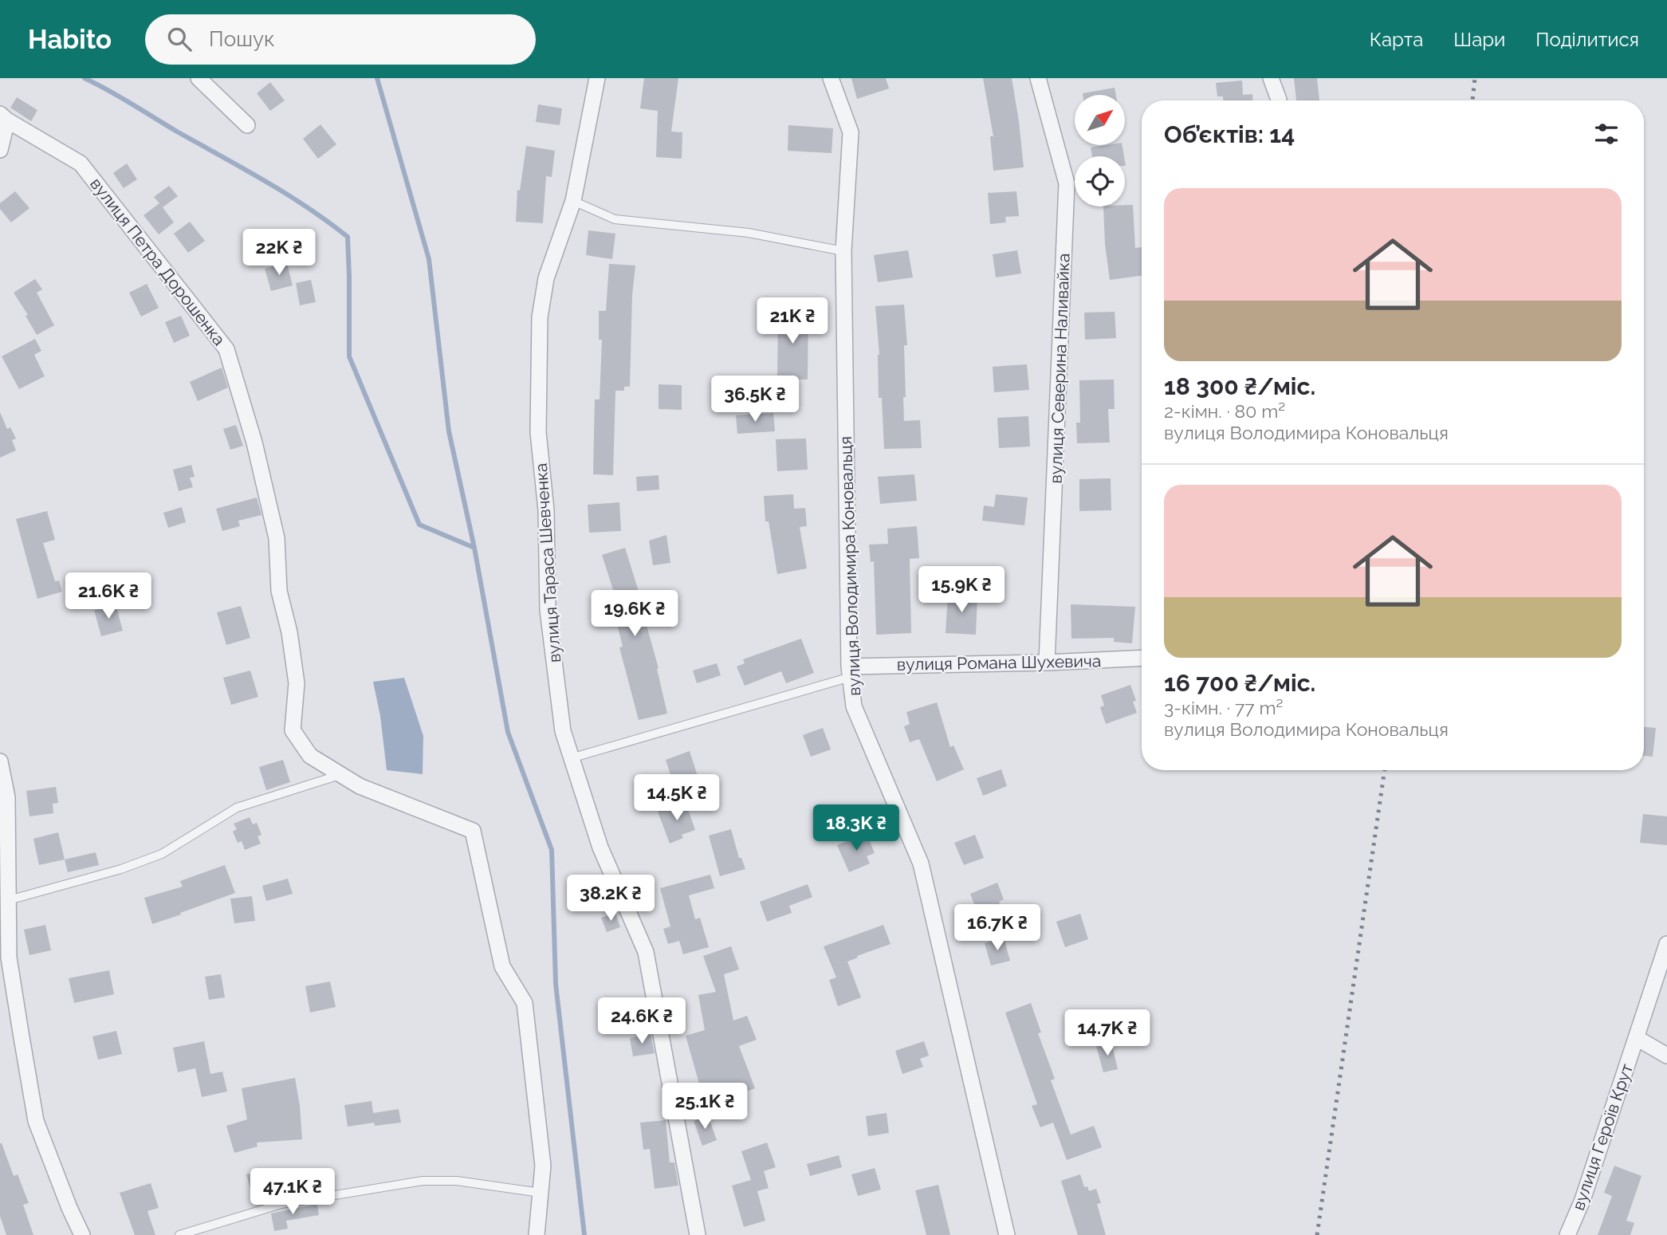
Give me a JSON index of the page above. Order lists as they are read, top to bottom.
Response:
{
  "streets": {
    "street": [
      "вулиця Петра Дорошенка",
      "вулиця Северина Наливайка",
      "вулиця Тараса Шевченка",
      "вулиця Володимира Коновальця",
      "вулиця Романа Шухевича",
      "вулиця Героїв Крут"
    ]
  },
  "crossings": [
    ["вулиця Северина Наливайка", "вулиця Романа Шухевича"],
    ["вулиця Володимира Коновальця", "вулиця Романа Шухевича"]
  ],
  "north": "top right",
  "page": {
    "header": "Habito",
    "search": "Пошук",
    "nav": ["Карта", "Шари", "Поділитися"],
    "heading": "Об’єктів: 14",
    "list": [
      {
        "name": "18 300 ₴/міс.",
        "note": "2-кімн. · 80 m² · вулиця Володимира Коновальця"
      },
      {
        "name": "16 700 ₴/міс.",
        "note": "3-кімн. · 77 m² · вулиця Володимира Коновальця"
      }
    ],
    "price": [
      "22K ₴",
      "21K ₴",
      "36.5K ₴",
      "15.9K ₴",
      "21.6K ₴",
      "19.6K ₴",
      "14.5K ₴",
      "18.3K ₴",
      "38.2K ₴",
      "16.7K ₴",
      "24.6K ₴",
      "14.7K ₴",
      "25.1K ₴",
      "47.1K ₴"
    ]
  }
}
